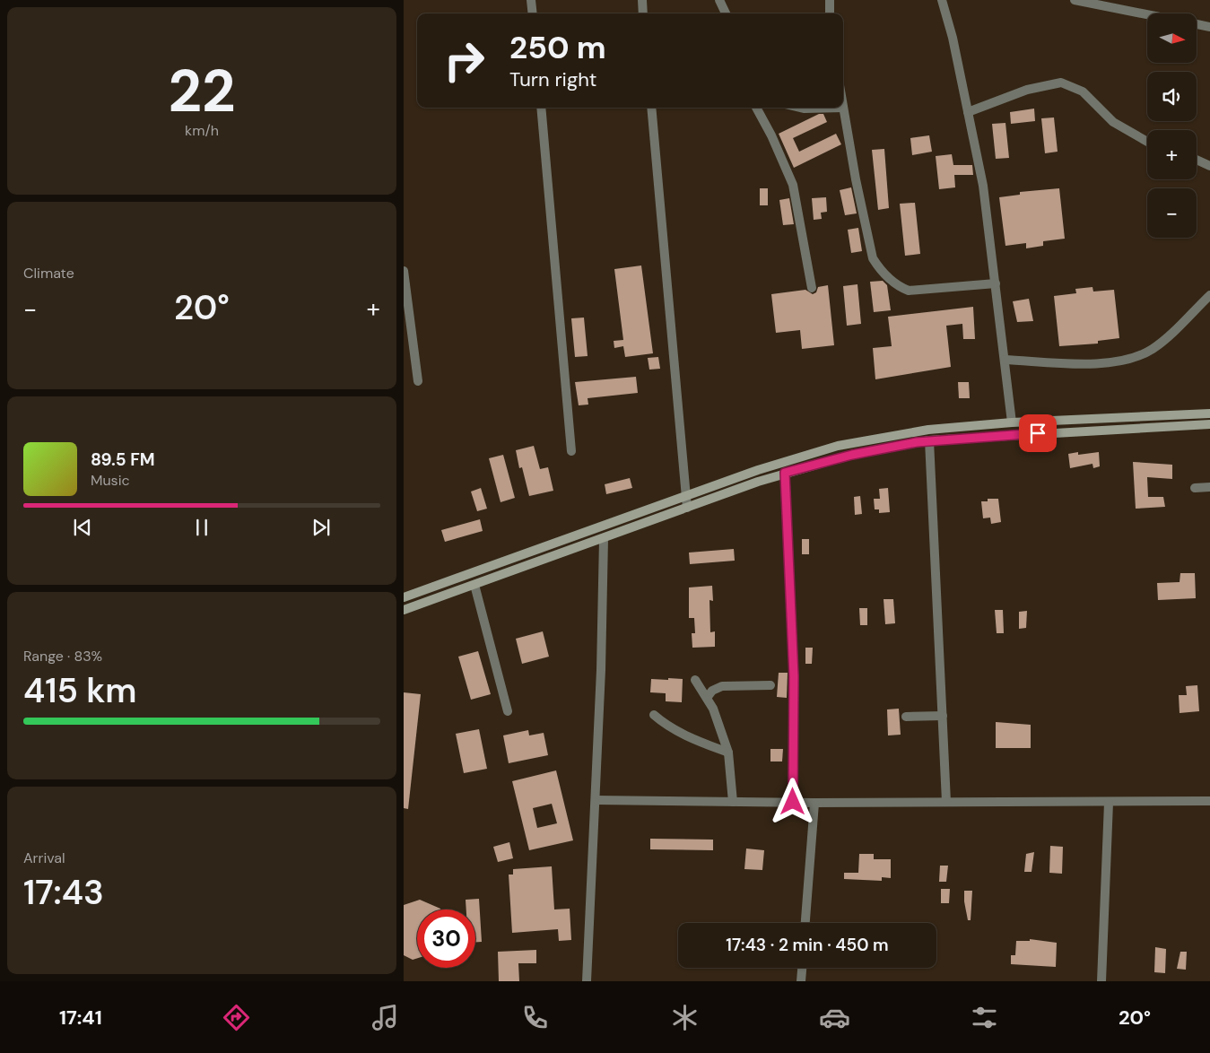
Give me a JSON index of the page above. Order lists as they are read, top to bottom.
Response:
{
  "north": "right",
  "page": {
    "tile": [
      ["22", "km/h"],
      "Climate",
      ["Range · 83%", "415 km"],
      ["Arrival", "17:43"]
    ],
    "map_buttons": ["+", "−"],
    "turn": ["250 m", "Turn right"],
    "heat": ["−", "20°", "+"],
    "song": ["89.5 FM", "Music"],
    "limit": "30",
    "trip": "17:43 · 2 min · 450 m",
    "tabs": ["17:41", "20°"]
  }
}
